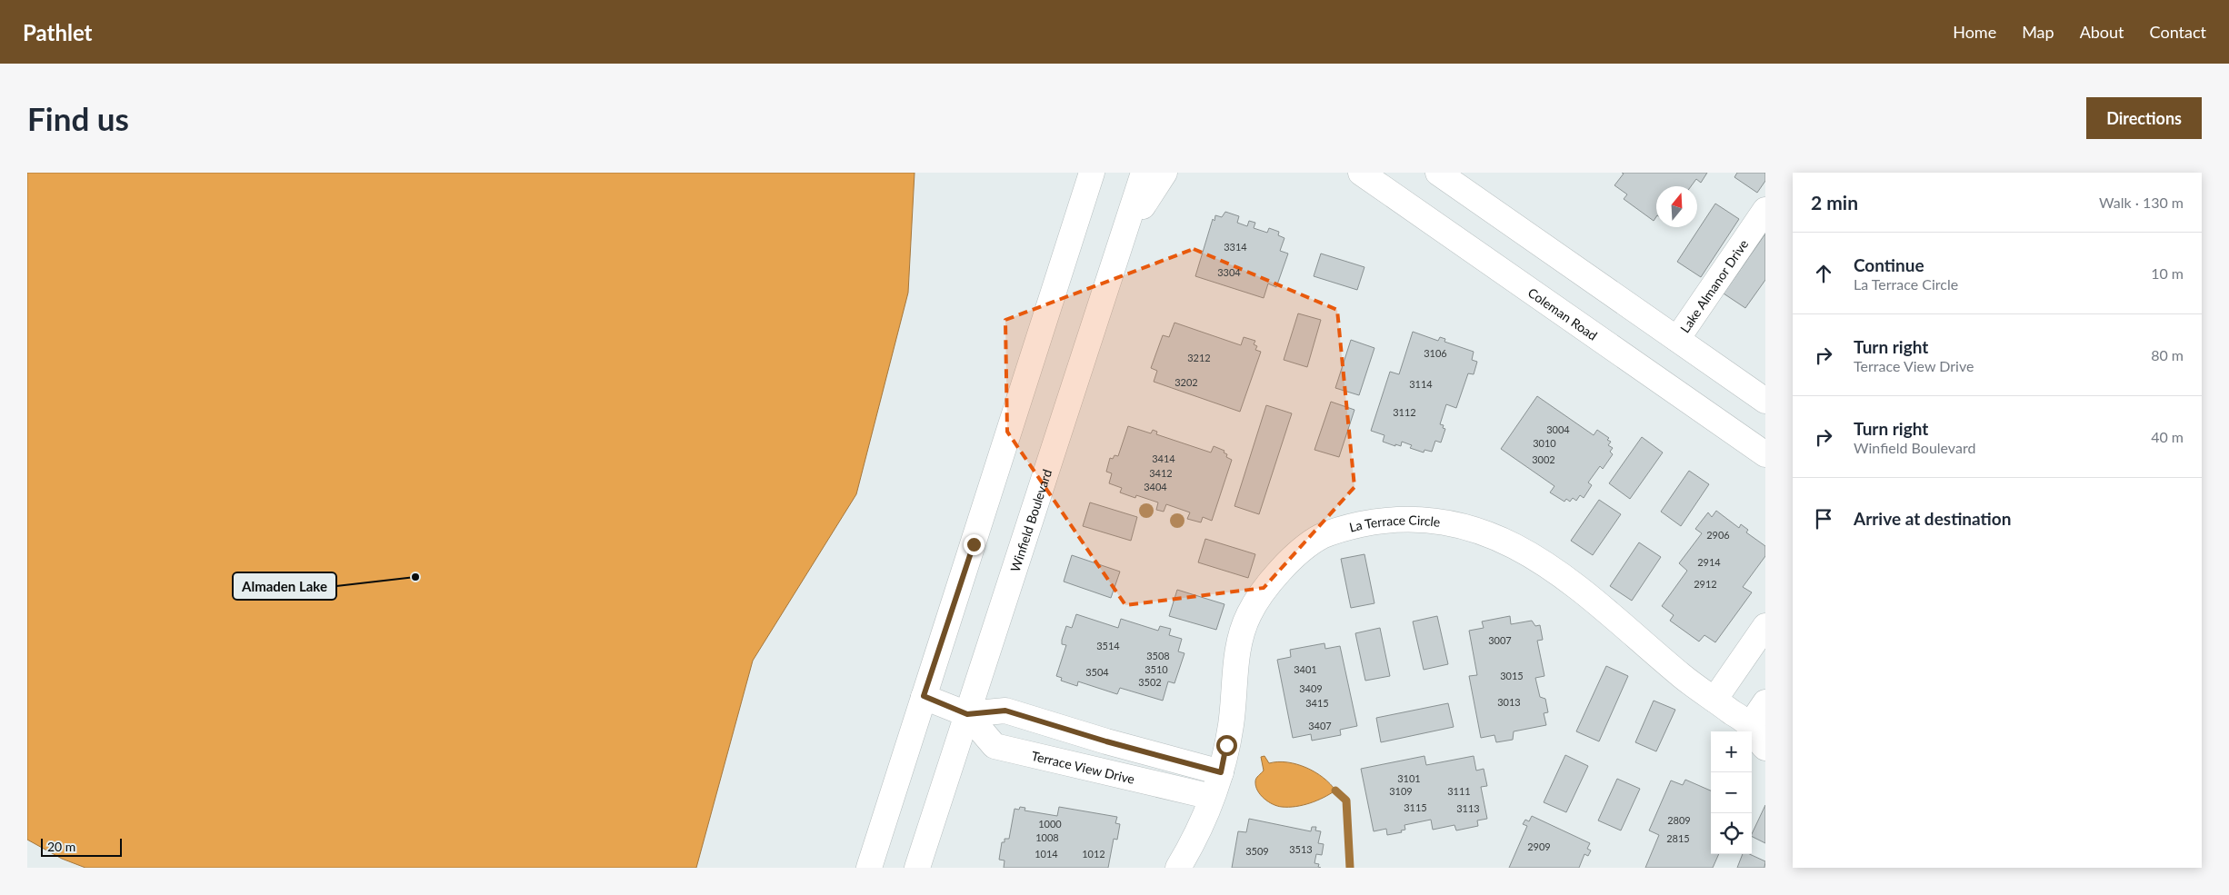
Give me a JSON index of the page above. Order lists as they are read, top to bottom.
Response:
{
  "streets": {
    "street": [
      "Lake Almanor Drive",
      "Coleman Road",
      "Winfield Boulevard",
      "La Terrace Circle",
      "Terrace View Drive"
    ]
  },
  "crossings": [
    ["Winfield Boulevard", "Terrace View Drive"],
    ["La Terrace Circle", "Terrace View Drive"]
  ],
  "places": ["Almaden Lake"],
  "house_numbers": [
    "3314",
    "3304",
    "3106",
    "3212",
    "3202",
    "3114",
    "3112",
    "3004",
    "3010",
    "3414",
    "3002",
    "3412",
    "3404",
    "2906",
    "2914",
    "2912",
    "3007",
    "3514",
    "3508",
    "3510",
    "3401",
    "3504",
    "3015",
    "3502",
    "3409",
    "3013",
    "3415",
    "3407",
    "3101",
    "3109",
    "3111",
    "3115",
    "3113",
    "2809",
    "1000",
    "1008",
    "2815",
    "2909",
    "3513",
    "3509",
    "1014",
    "1012"
  ],
  "scale_bar": "20 m",
  "north": "top",
  "page": {
    "header": "Pathlet",
    "nav": [
      "Home",
      "Map",
      "About",
      "Contact"
    ],
    "buttons": "Directions",
    "title": "Find us",
    "heading": ["2 min", "Walk · 130 m"],
    "list": [
      ["Continue", "La Terrace Circle", "10 m"],
      ["Turn right", "Terrace View Drive", "80 m"],
      ["Turn right", "Winfield Boulevard", "40 m"],
      "Arrive at destination"
    ],
    "map_buttons": ["+", "−"],
    "scale": "20 m"
  }
}
